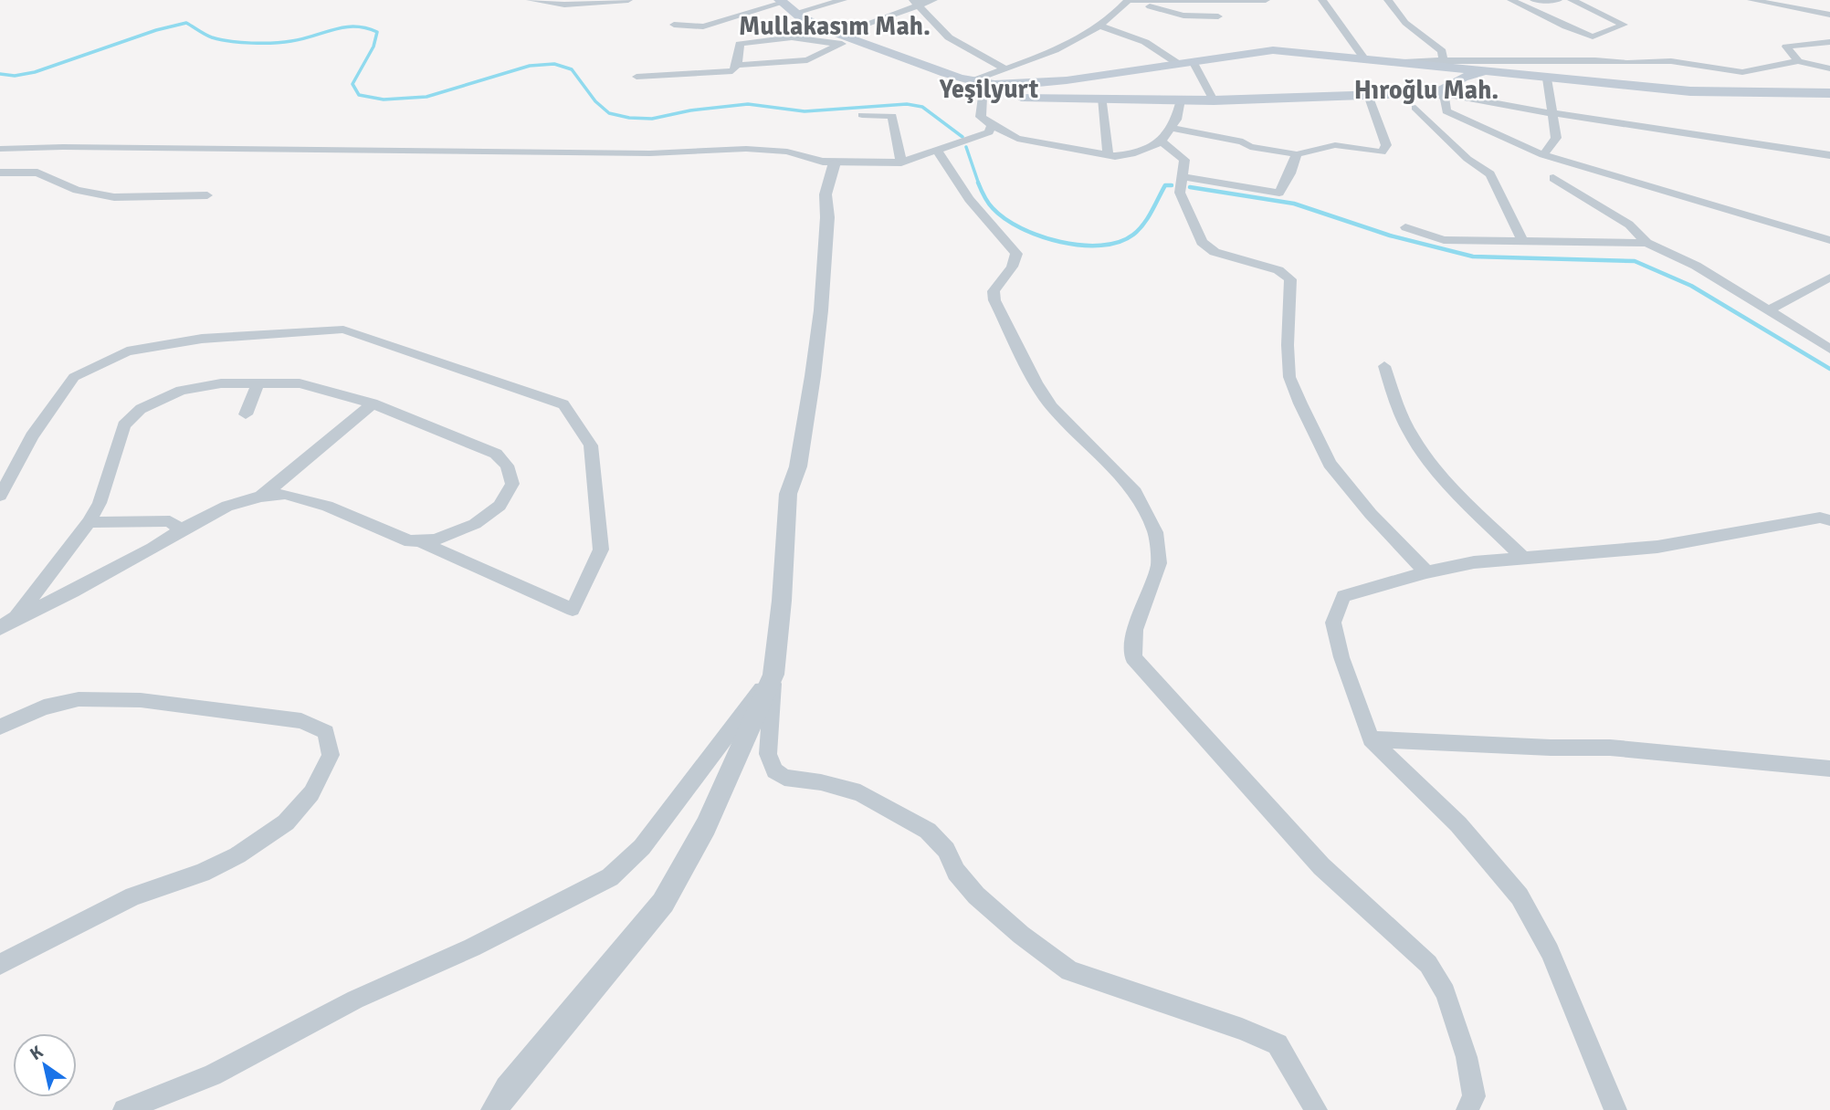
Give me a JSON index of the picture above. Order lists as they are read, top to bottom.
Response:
{
  "districts": ["Mullakasım Mah.", "Yeşilyurt", "Hıroğlu Mah."],
  "north": "top left"
}
